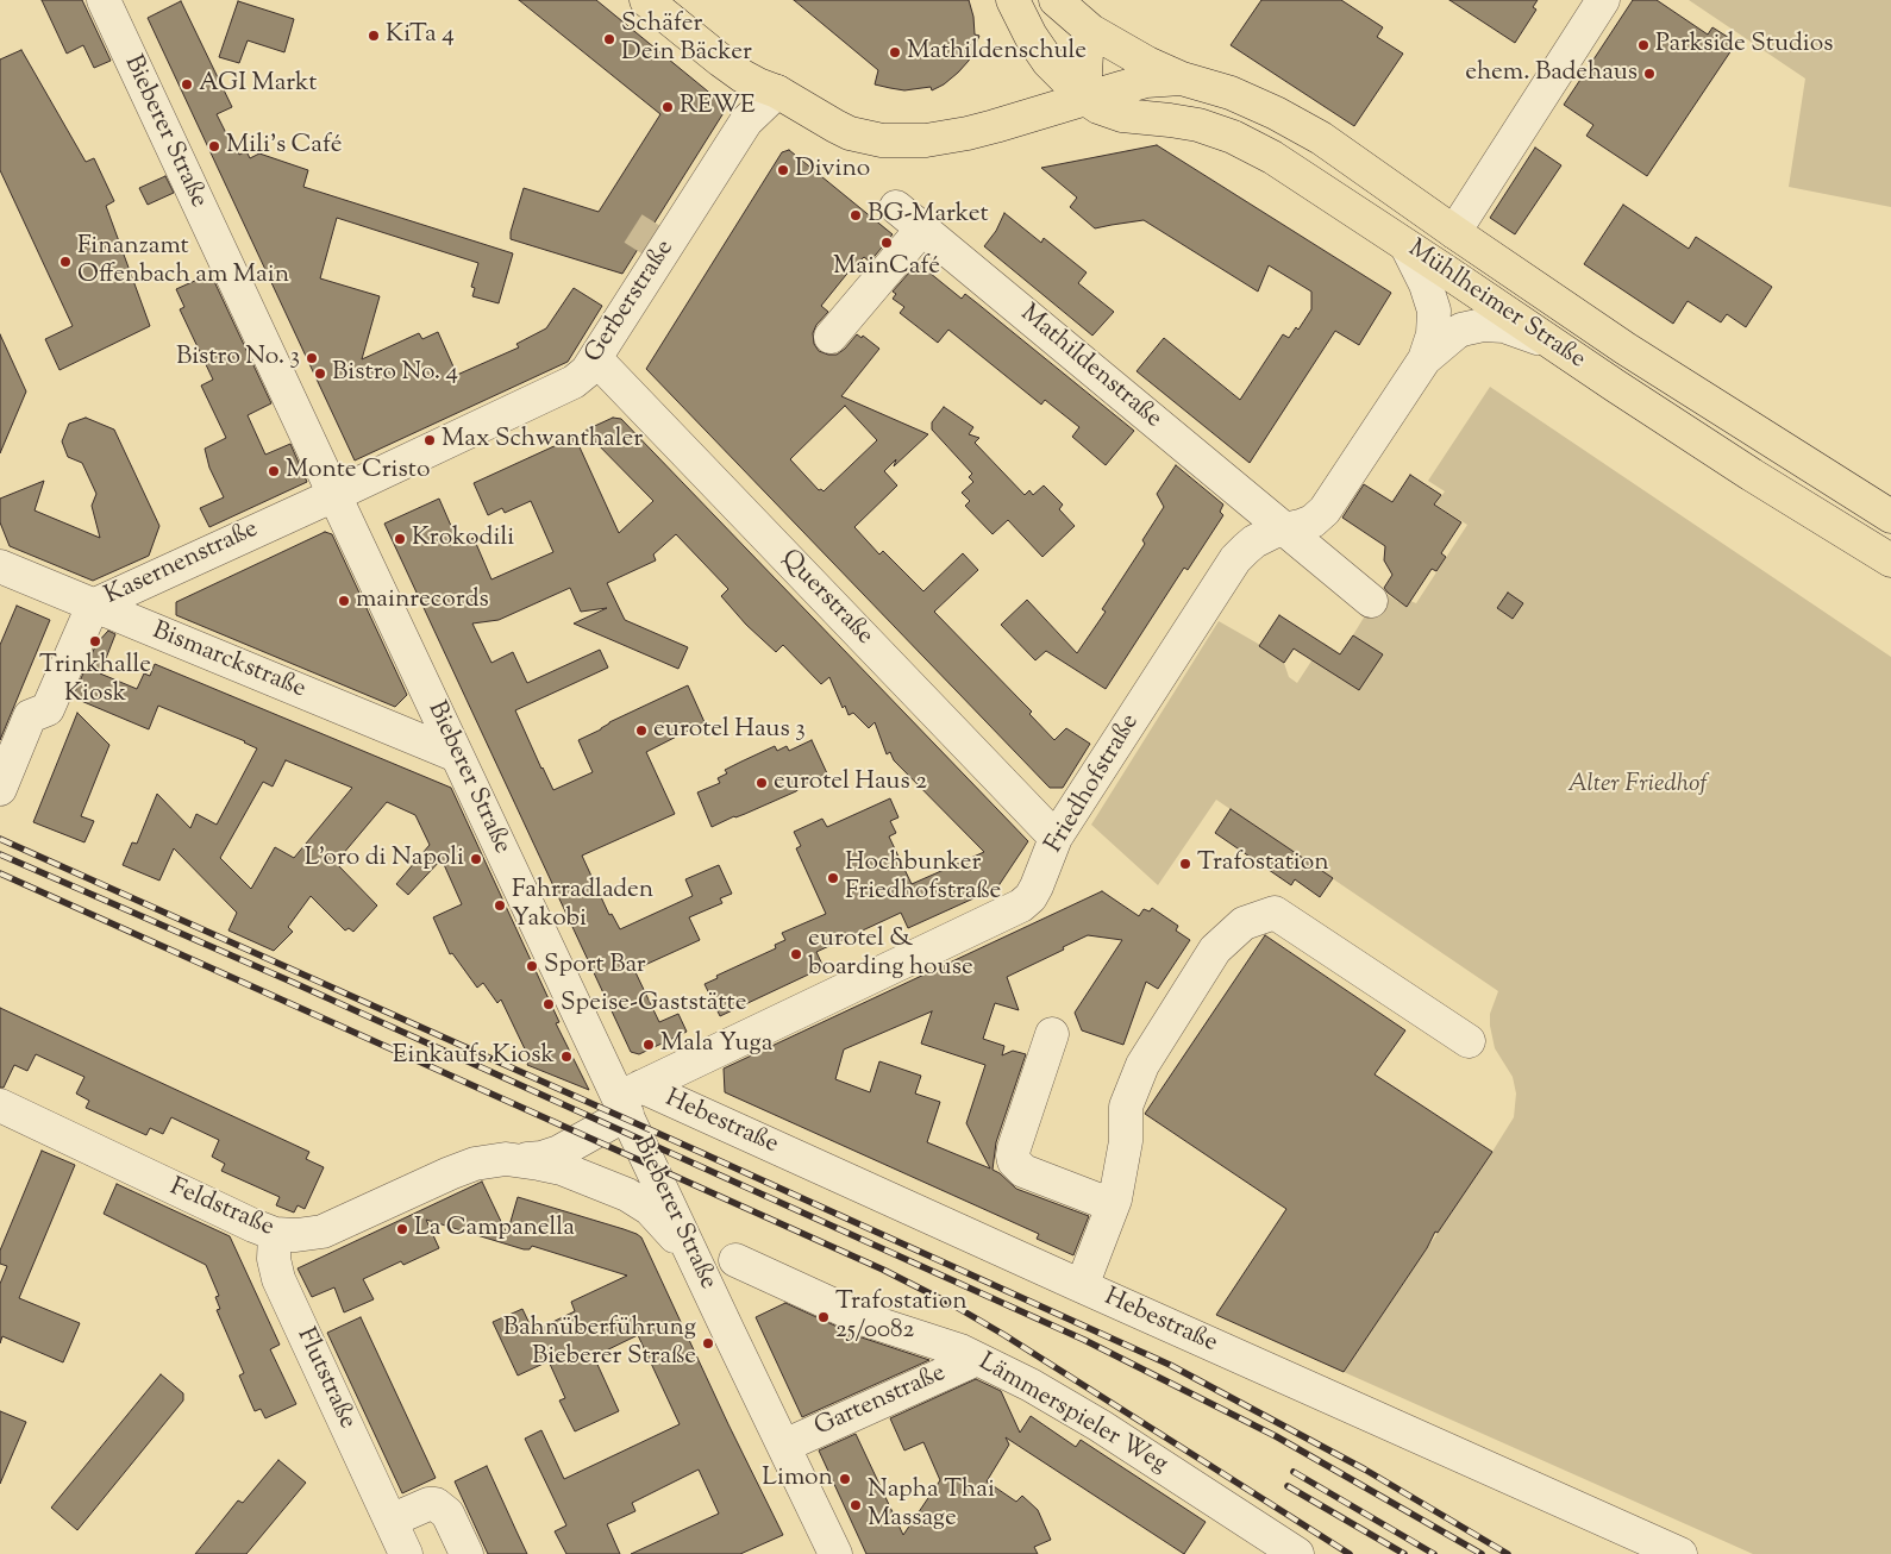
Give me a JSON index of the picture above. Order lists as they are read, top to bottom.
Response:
{
  "streets": {
    "main road": ["Mühlheimer Straße"],
    "street": [
      "Bieberer Straße",
      "Gerberstraße",
      "Mathildenstraße",
      "Kasernenstraße",
      "Querstraße",
      "Bismarckstraße",
      "Friedhofstraße",
      "Hebestraße",
      "Feldstraße",
      "Flutstraße",
      "Gartenstraße",
      "Lämmerspieler Weg"
    ]
  },
  "crossings": [
    ["Bieberer Straße", "Gerberstraße"],
    ["Bieberer Straße", "Kasernenstraße"],
    ["Bieberer Straße", "Bismarckstraße"],
    ["Bieberer Straße", "Friedhofstraße"],
    ["Bieberer Straße", "Hebestraße"],
    ["Bieberer Straße", "Feldstraße"],
    ["Bieberer Straße", "Gartenstraße"],
    ["Gerberstraße", "Kasernenstraße"],
    ["Gerberstraße", "Querstraße"],
    ["Mühlheimer Straße", "Friedhofstraße"],
    ["Mathildenstraße", "Friedhofstraße"],
    ["Kasernenstraße", "Bismarckstraße"],
    ["Querstraße", "Friedhofstraße"],
    ["Friedhofstraße", "Hebestraße"],
    ["Friedhofstraße", "Feldstraße"],
    ["Hebestraße", "Feldstraße"],
    ["Feldstraße", "Flutstraße"],
    ["Gartenstraße", "Lämmerspieler Weg"]
  ],
  "parks": ["Alter Friedhof"],
  "places": [
    "KiTa 4",
    "Schäfer Dein Bäcker",
    "Parkside Studios",
    "Mathildenschule",
    "ehem. Badehaus",
    "AGI Markt",
    "REWE",
    "Mili's Café",
    "Divino",
    "BG-Market",
    "MainCafé",
    "Finanzamt Offenbach am Main",
    "Bistro No. 3",
    "Bistro No. 4",
    "Max Schwanthaler",
    "Monte Cristo",
    "Krokodili",
    "mainrecords",
    "Trinkhalle Kiosk",
    "eurotel Haus 3",
    "eurotel Haus 2",
    "L'oro di Napoli",
    "Trafostation",
    "Hochbunker Friedhofstraße",
    "Fahrradladen Yakobi",
    "eurotel & boarding house",
    "Sport Bar",
    "Speise-Gaststätte",
    "Mala Yuga",
    "Einkaufs Kiosk",
    "La Campanella",
    "Trafostation 25/0082",
    "Bahnüberführung Bieberer Straße",
    "Limon",
    "Napha Thai Massage"
  ]
}
